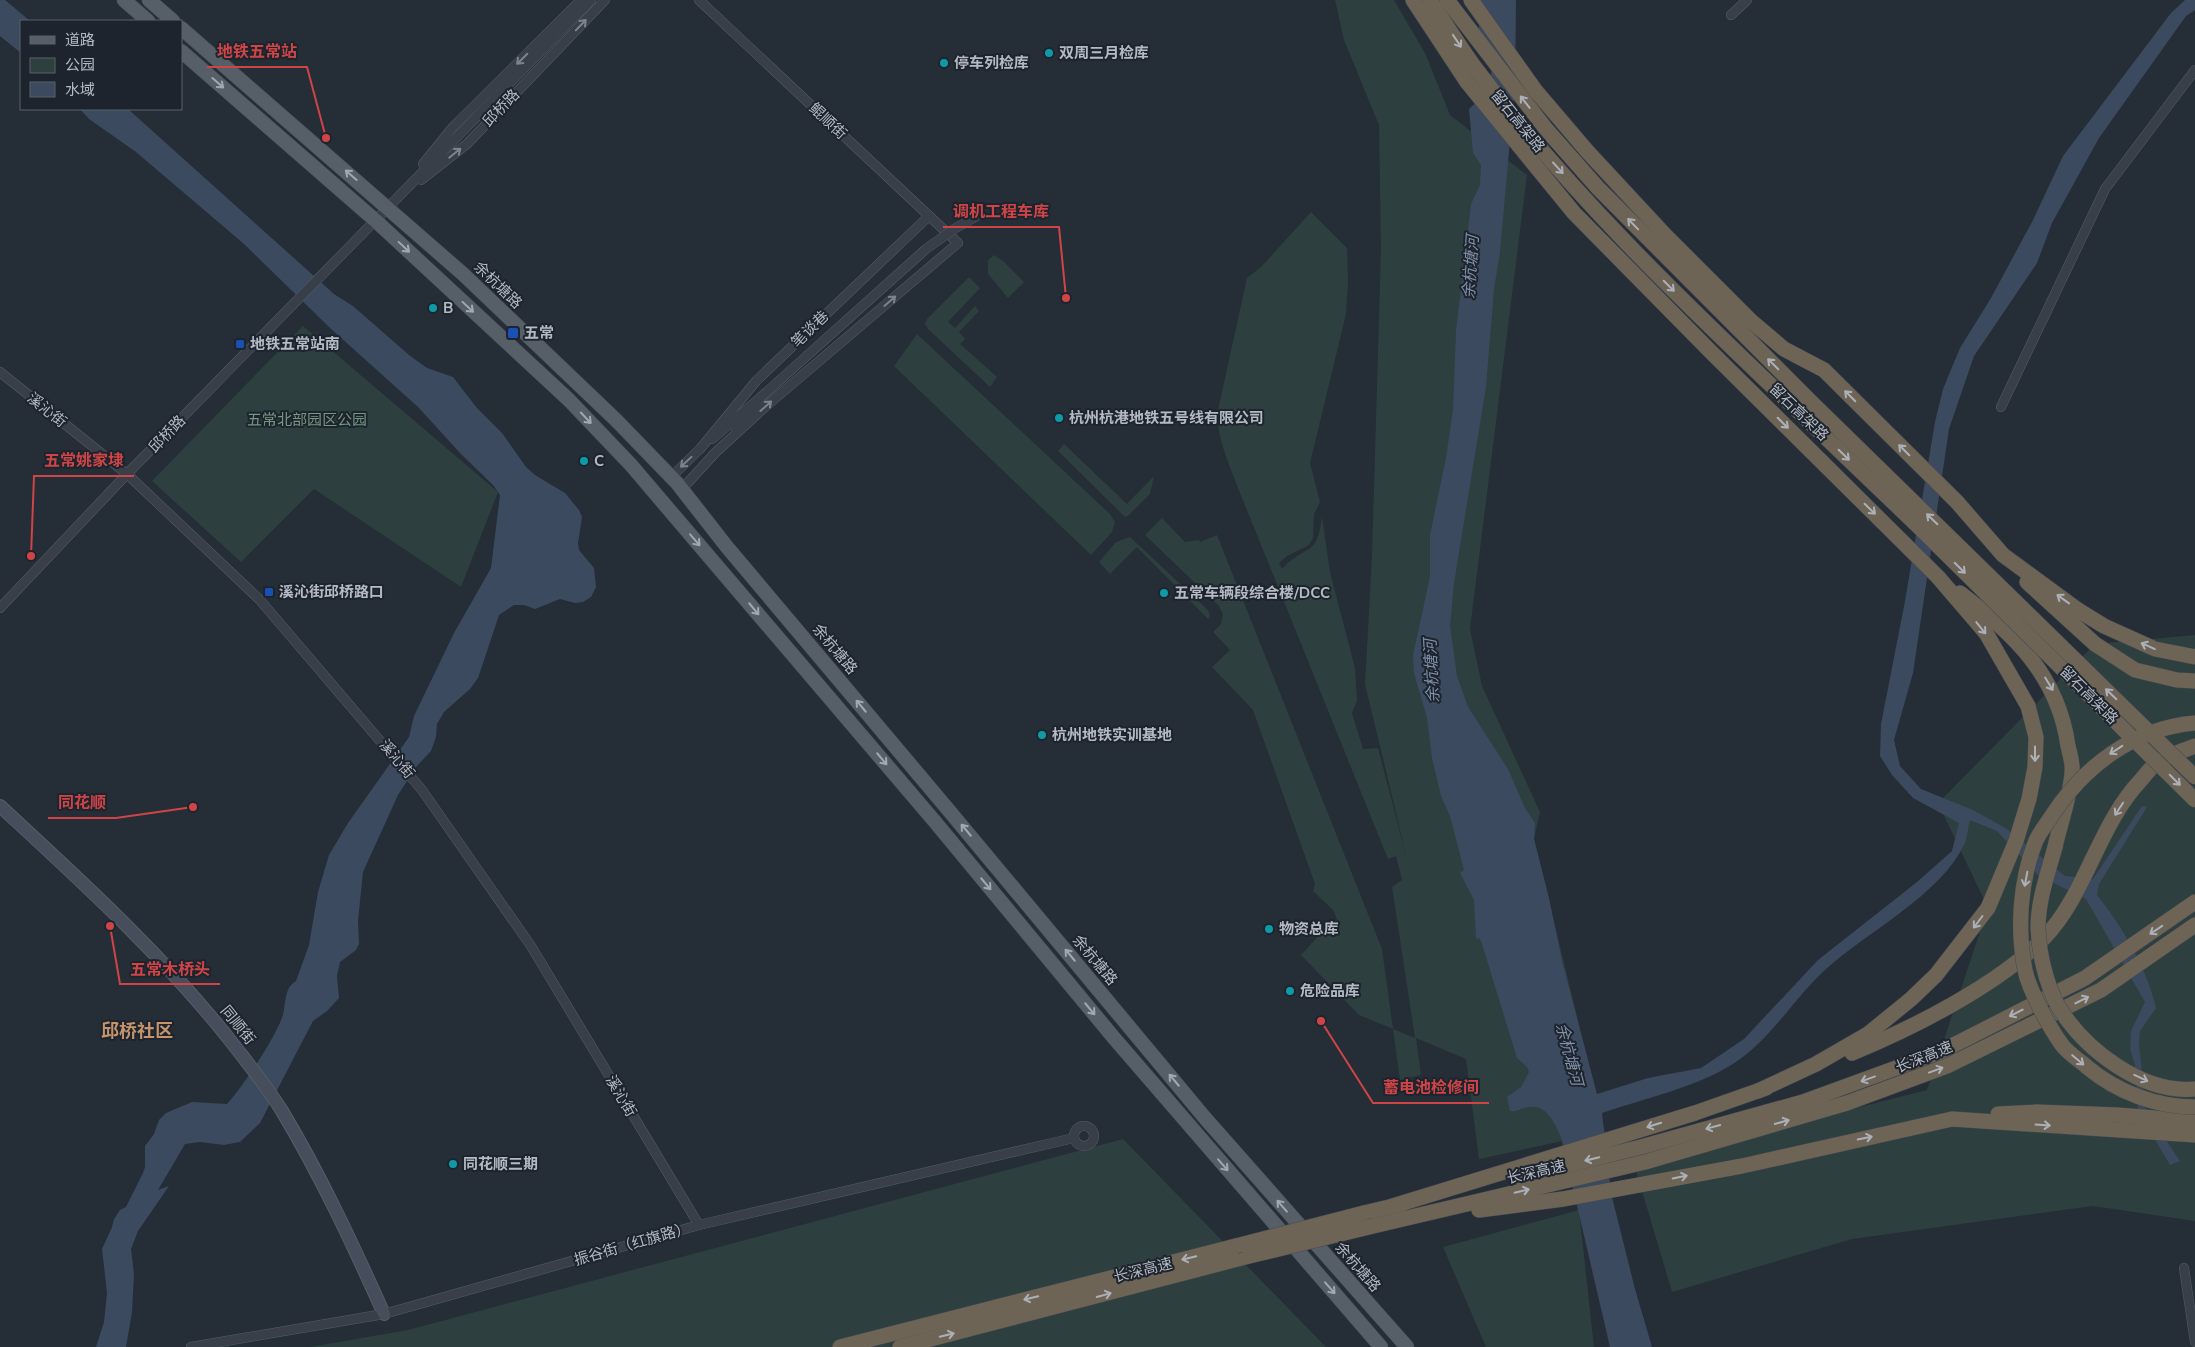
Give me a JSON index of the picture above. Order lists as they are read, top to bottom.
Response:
{
  "streets": {
    "highway": ["留石高架路", "长深高速"],
    "main road": ["余杭塘路"],
    "street": [
      "邱桥路",
      "鲲顺街",
      "笔谈巷",
      "溪沁街",
      "同顺街",
      "振谷街（红旗路）"
    ]
  },
  "crossings": [
    ["邱桥路", "余杭塘路"],
    ["邱桥路", "溪沁街"],
    ["鲲顺街", "笔谈巷"],
    ["余杭塘路", "笔谈巷"],
    ["溪沁街", "振谷街（红旗路）"],
    ["同顺街", "振谷街（红旗路）"]
  ],
  "districts": ["邱桥社区"],
  "water": ["余杭塘河"],
  "parks": ["五常北部园区公园"],
  "places": {
    "other": [
      "双周三月检库",
      "停车列检库",
      "地铁五常站",
      "调机工程车库",
      "B",
      "杭州杭港地铁五号线有限公司",
      "C",
      "五常姚家埭",
      "五常车辆段综合楼/DCC",
      "杭州地铁实训基地",
      "同花顺",
      "五常木桥头",
      "物资总库",
      "危险品库",
      "蓄电池检修间",
      "同花顺三期"
    ],
    "transit": ["五常", "地铁五常站南", "溪沁街邱桥路口"]
  },
  "legend": ["道路", "公园", "水域"]
}
